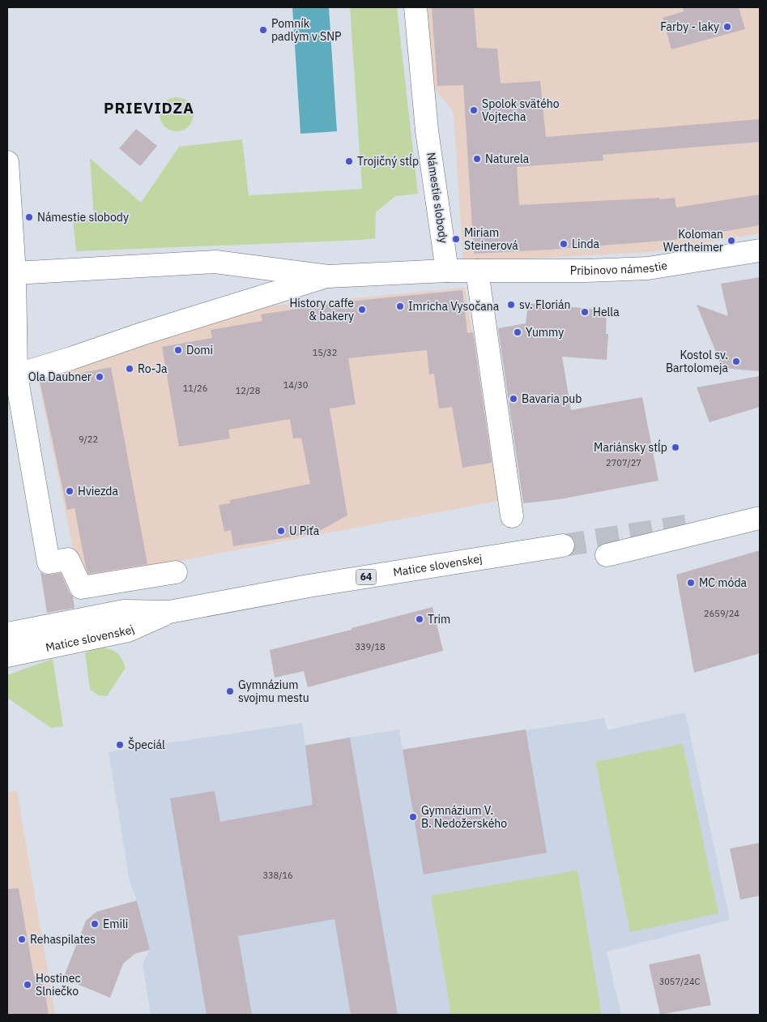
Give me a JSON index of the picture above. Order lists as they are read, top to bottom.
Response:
{
  "streets": {
    "street": [
      "Námestie slobody",
      "Pribinovo námestie",
      "Matice slovenskej",
      "64"
    ]
  },
  "crossings": [
    ["Námestie slobody", "Pribinovo námestie"]
  ],
  "districts": ["PRIEVIDZA"],
  "places": [
    "Farby - laky",
    "Pomník padlým v SNP",
    "Spolok svätého Vojtecha",
    "Naturela",
    "Trojičný stĺp",
    "Námestie slobody",
    "Miriam Steinerová",
    "Koloman Wertheimer",
    "Linda",
    "sv. Florián",
    "Imricha Vysočana",
    "History caffe & bakery",
    "Hella",
    "Yummy",
    "Domi",
    "Kostol sv. Bartolomeja",
    "Ro-Ja",
    "Ola Daubner",
    "Bavaria pub",
    "Mariánsky stĺp",
    "Hviezda",
    "U Piťa",
    "MC móda",
    "Trim",
    "Gymnázium svojmu mestu",
    "Špeciál",
    "Gymnázium V. B. Nedožerského",
    "Emili",
    "Rehaspilates",
    "Hostinec Slniečko"
  ],
  "house_numbers": [
    "15/32",
    "14/30",
    "11/26",
    "12/28",
    "9/22",
    "2707/27",
    "2659/24",
    "339/18",
    "338/16",
    "3057/24C"
  ]
}
